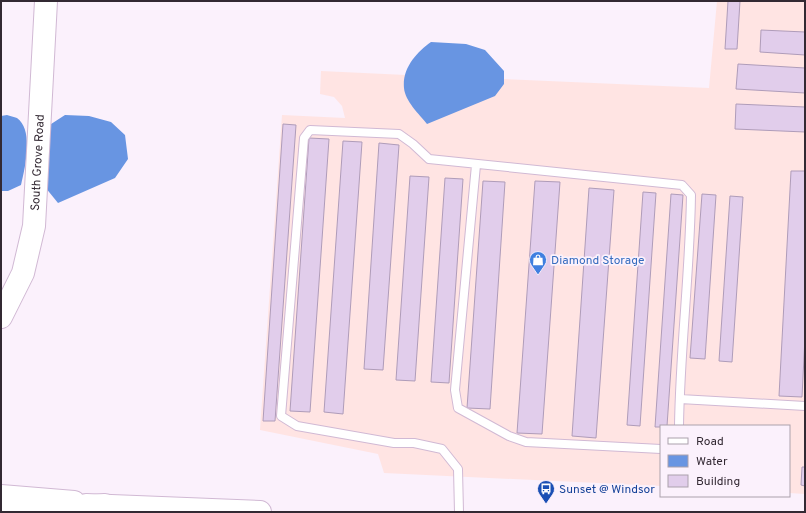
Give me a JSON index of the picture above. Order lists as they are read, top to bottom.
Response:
{
  "streets": {
    "main road": ["South Grove Road"]
  },
  "places": {
    "shop": ["Diamond Storage"],
    "bus stop": ["Sunset @ Windsor"]
  },
  "legend": ["Road", "Water", "Building"]
}
